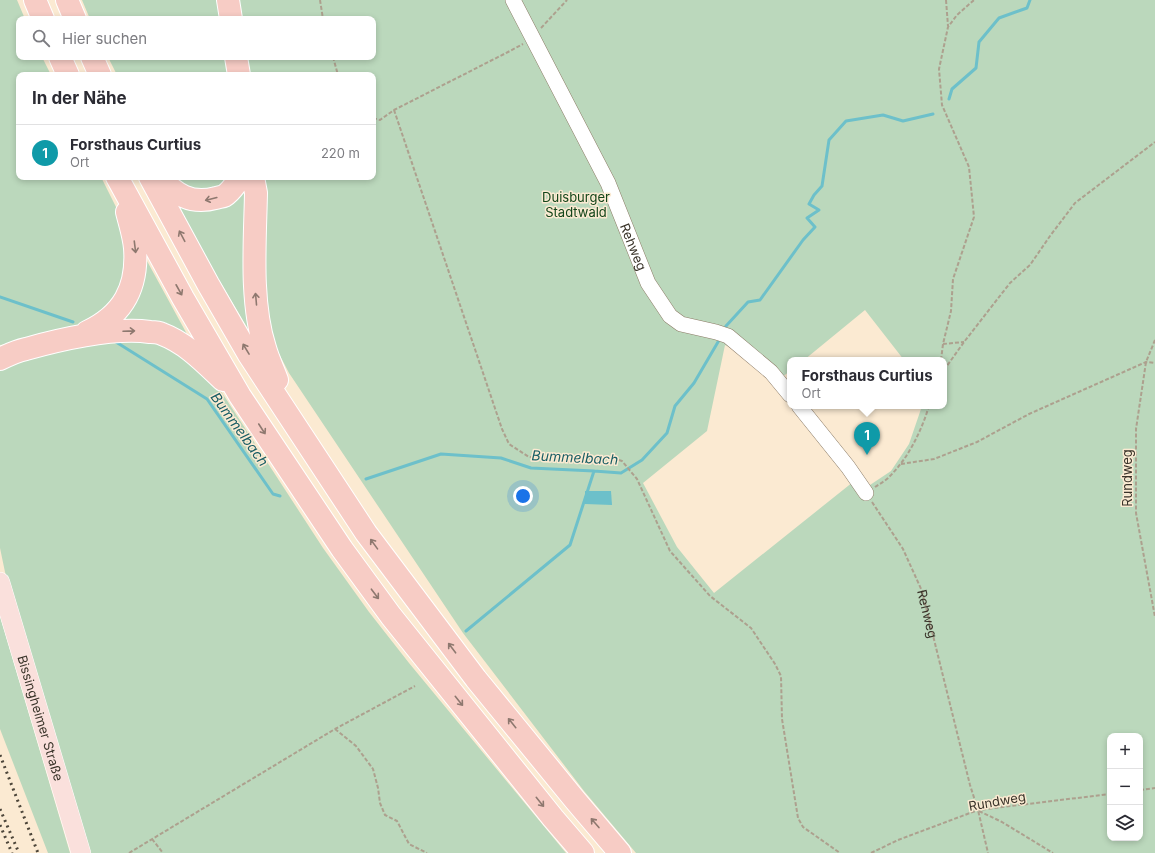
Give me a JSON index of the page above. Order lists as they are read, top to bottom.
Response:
{
  "streets": {
    "main road": ["Bissingheimer Straße"],
    "lane": ["Rehweg"],
    "path": ["Rundweg"]
  },
  "crossings": [
    ["Rehweg", "Rundweg"]
  ],
  "water": ["Bummelbach"],
  "parks": ["Duisburger Stadtwald"],
  "page": {
    "search": "Hier suchen",
    "heading": "In der Nähe",
    "list": [
      {
        "mark": "1",
        "name": "Forsthaus Curtius",
        "note": "Ort",
        "value": "220 m"
      }
    ],
    "popup": ["Forsthaus Curtius", "Ort"],
    "pins": "1",
    "map_buttons": ["+", "−"]
  }
}
